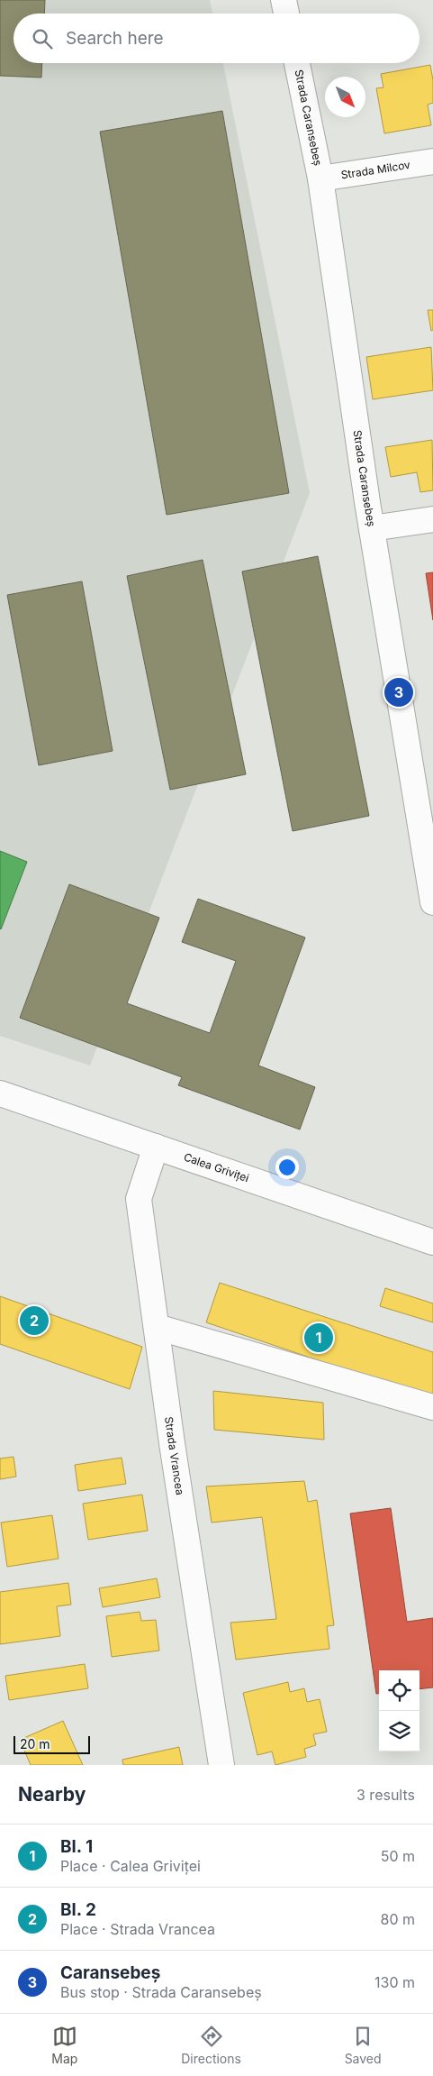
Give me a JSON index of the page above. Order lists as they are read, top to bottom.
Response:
{
  "streets": {
    "street": [
      "Strada Caransebeș",
      "Strada Milcov",
      "Calea Griviței",
      "Strada Vrancea"
    ]
  },
  "crossings": [
    ["Strada Caransebeș", "Strada Milcov"],
    ["Calea Griviței", "Strada Vrancea"]
  ],
  "scale_bar": "20 m",
  "north": "bottom right",
  "page": {
    "search": "Search here",
    "pins": ["3", "2", "1"],
    "scale": "20 m",
    "heading": ["Nearby", "3 results"],
    "list": [
      {
        "mark": "1",
        "name": "Bl. 1",
        "note": "Place · Calea Griviței",
        "value": "50 m"
      },
      {
        "mark": "2",
        "name": "Bl. 2",
        "note": "Place · Strada Vrancea",
        "value": "80 m"
      },
      {
        "mark": "3",
        "name": "Caransebeș",
        "note": "Bus stop · Strada Caransebeș",
        "value": "130 m"
      }
    ],
    "nav": ["Map", "Directions", "Saved"]
  }
}
